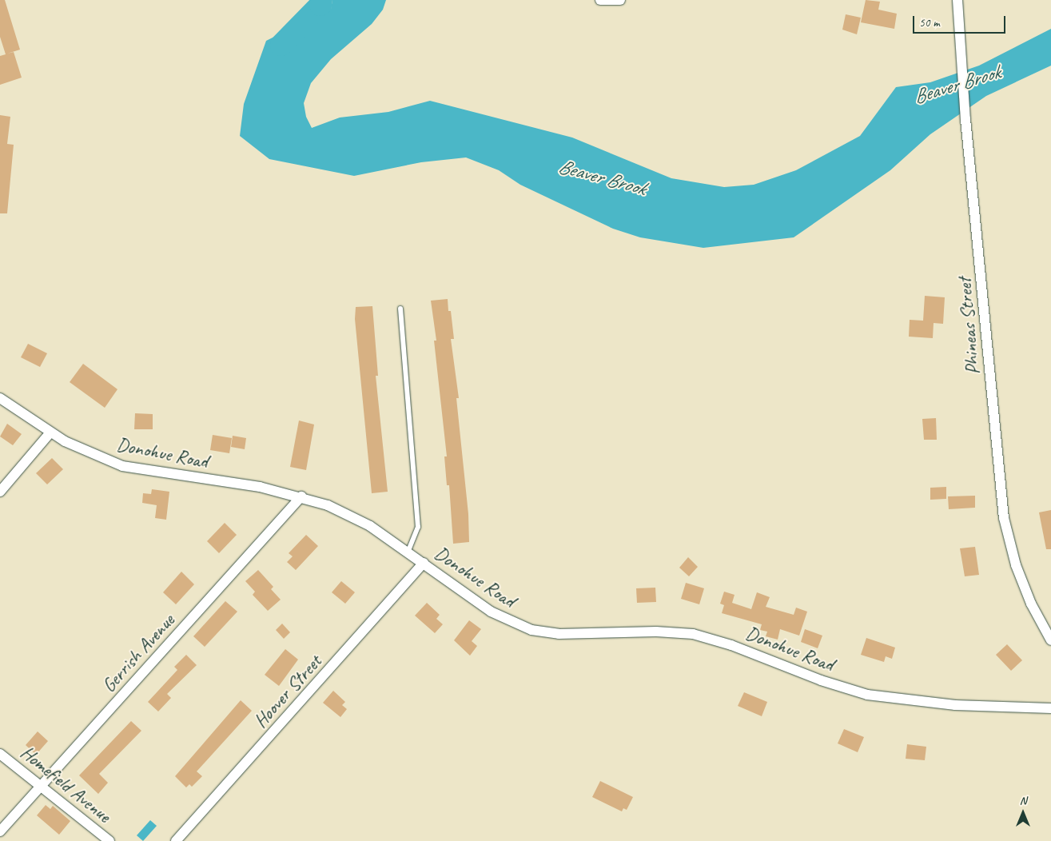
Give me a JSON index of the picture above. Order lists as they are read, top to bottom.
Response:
{
  "streets": {
    "street": [
      "Phineas Street",
      "Donohue Road",
      "Gerrish Avenue",
      "Hoover Street",
      "Homefield Avenue"
    ]
  },
  "crossings": [
    ["Donohue Road", "Gerrish Avenue"],
    ["Donohue Road", "Hoover Street"],
    ["Gerrish Avenue", "Homefield Avenue"]
  ],
  "water": ["Beaver Brook"],
  "scale_bar": "50 m",
  "north": "top"
}
